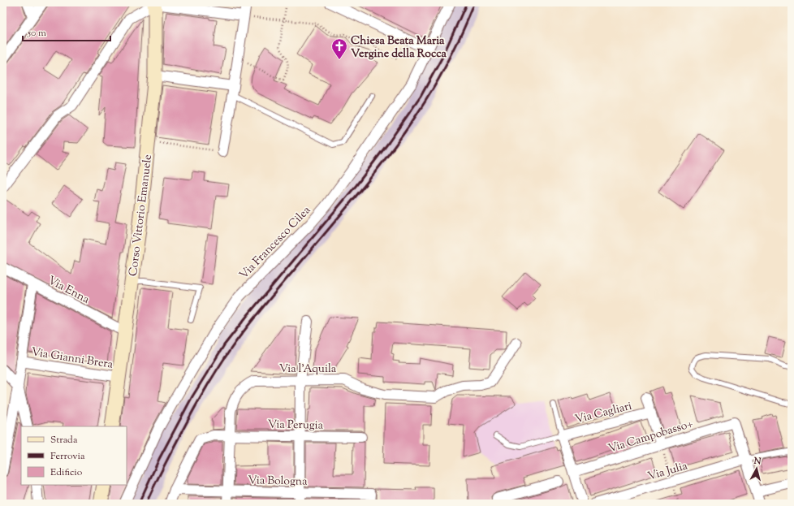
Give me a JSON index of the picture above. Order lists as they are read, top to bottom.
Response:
{
  "streets": {
    "main road": ["Corso Vittorio Emanuele"],
    "street": [
      "Via Francesco Cilea",
      "Via Enna",
      "Via Gianni Brera",
      "Via l'Aquila",
      "Via Cagliari",
      "Via Perugia",
      "Via Campobasso+",
      "Via Julia",
      "Via Bologna"
    ]
  },
  "crossings": [
    ["Corso Vittorio Emanuele", "Via Enna"],
    ["Corso Vittorio Emanuele", "Via Gianni Brera"],
    ["Via l'Aquila", "Via Perugia"],
    ["Via l'Aquila", "Via Bologna"],
    ["Via Perugia", "Via Bologna"],
    ["Via Campobasso+", "Via Julia"]
  ],
  "places": {
    "church": ["Chiesa Beata Maria Vergine della Rocca"]
  },
  "legend": ["Strada", "Ferrovia", "Edificio"],
  "scale_bar": "50 m",
  "north": "top"
}
